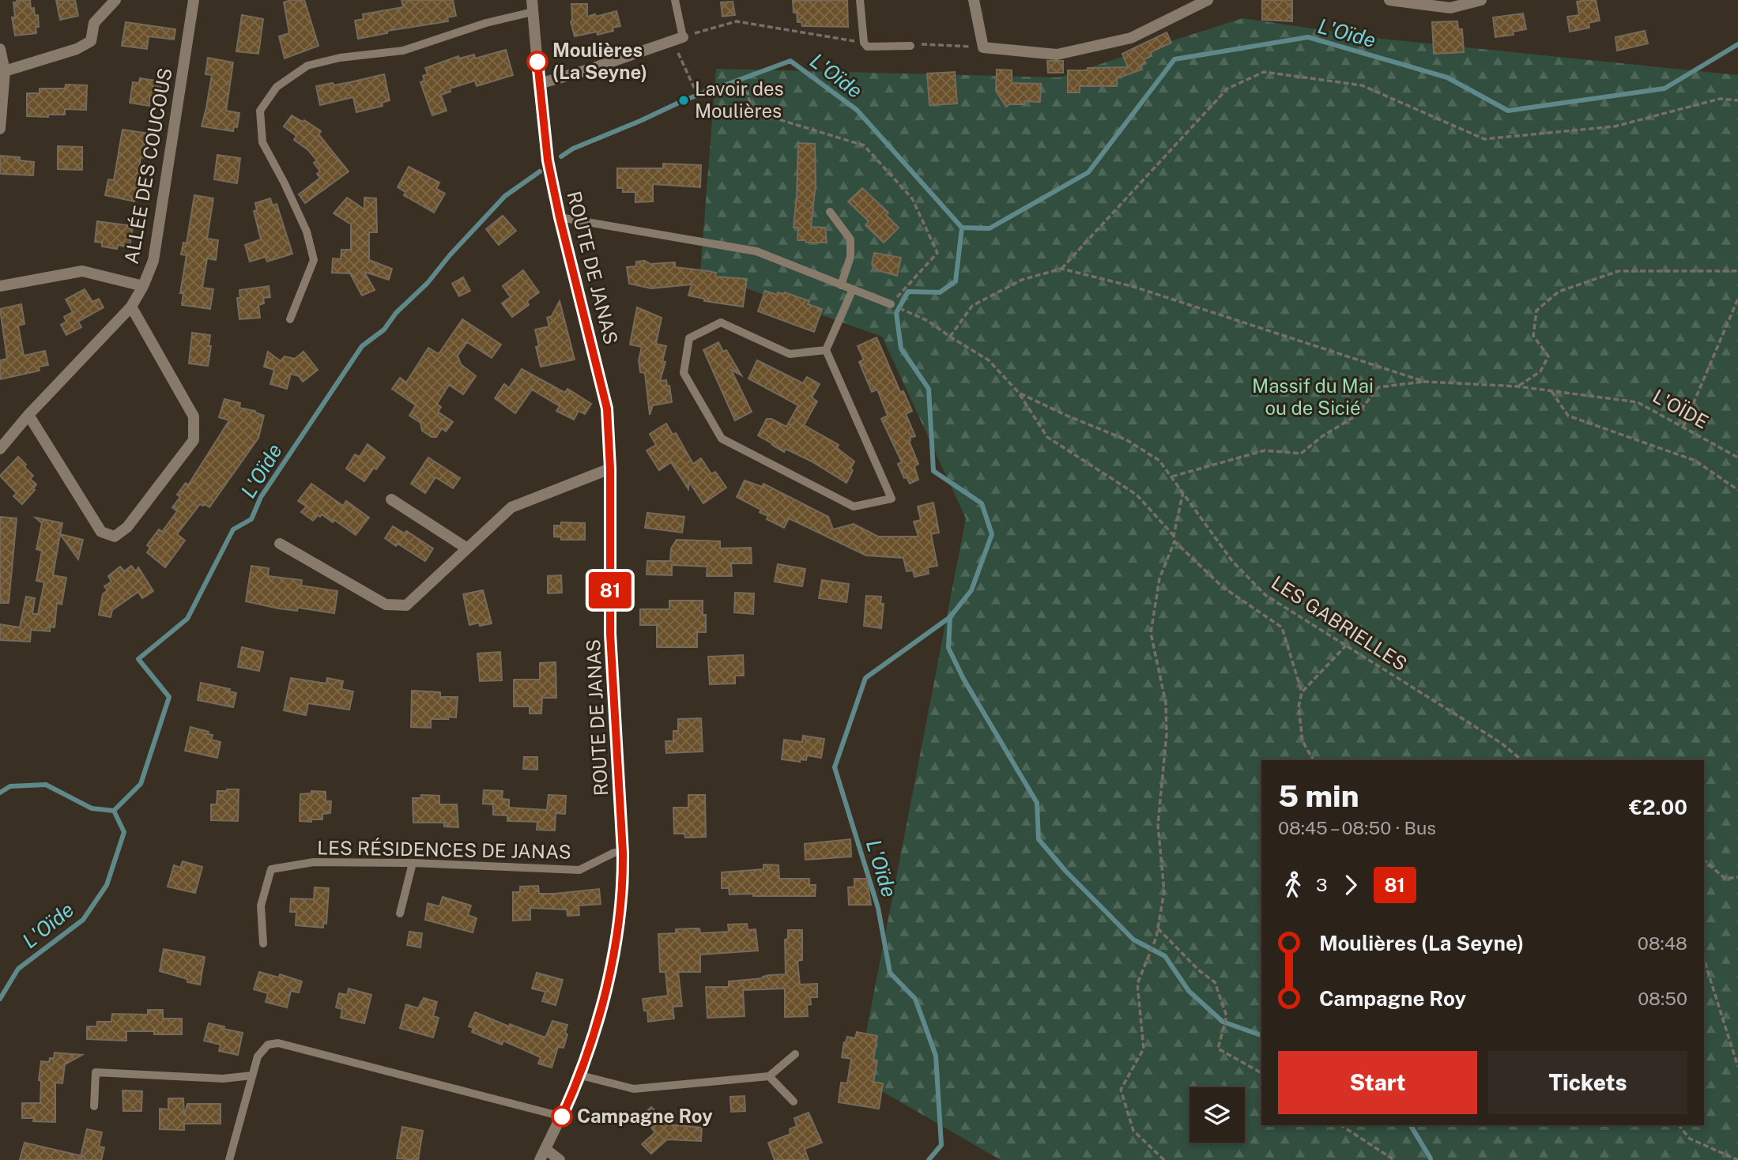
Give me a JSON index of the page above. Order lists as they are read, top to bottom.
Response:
{
  "streets": {
    "street": ["ALLÉE DES COUCOUS", "ROUTE DE JANAS"],
    "lane": ["LES RÉSIDENCES DE JANAS"],
    "path": ["L'OÏDE", "LES GABRIELLES"]
  },
  "crossings": [
    ["ROUTE DE JANAS", "LES RÉSIDENCES DE JANAS"],
    ["L'OÏDE", "LES GABRIELLES"]
  ],
  "water": ["L'Oïde"],
  "parks": ["Massif du Mai ou de Sicié"],
  "places": ["Moulières (La Seyne)", "Lavoir des Moulières", "Campagne Roy"],
  "lines": ["bus line 81"],
  "page": {
    "on_map": "81",
    "heading": ["5 min", "08:45 – 08:50 · Bus", "€2.00"],
    "legs": ["3", "81"],
    "list": [
      {
        "name": "Moulières (La Seyne)",
        "value": "08:48"
      },
      {
        "name": "Campagne Roy",
        "value": "08:50"
      }
    ],
    "buttons": ["Start", "Tickets"]
  }
}
